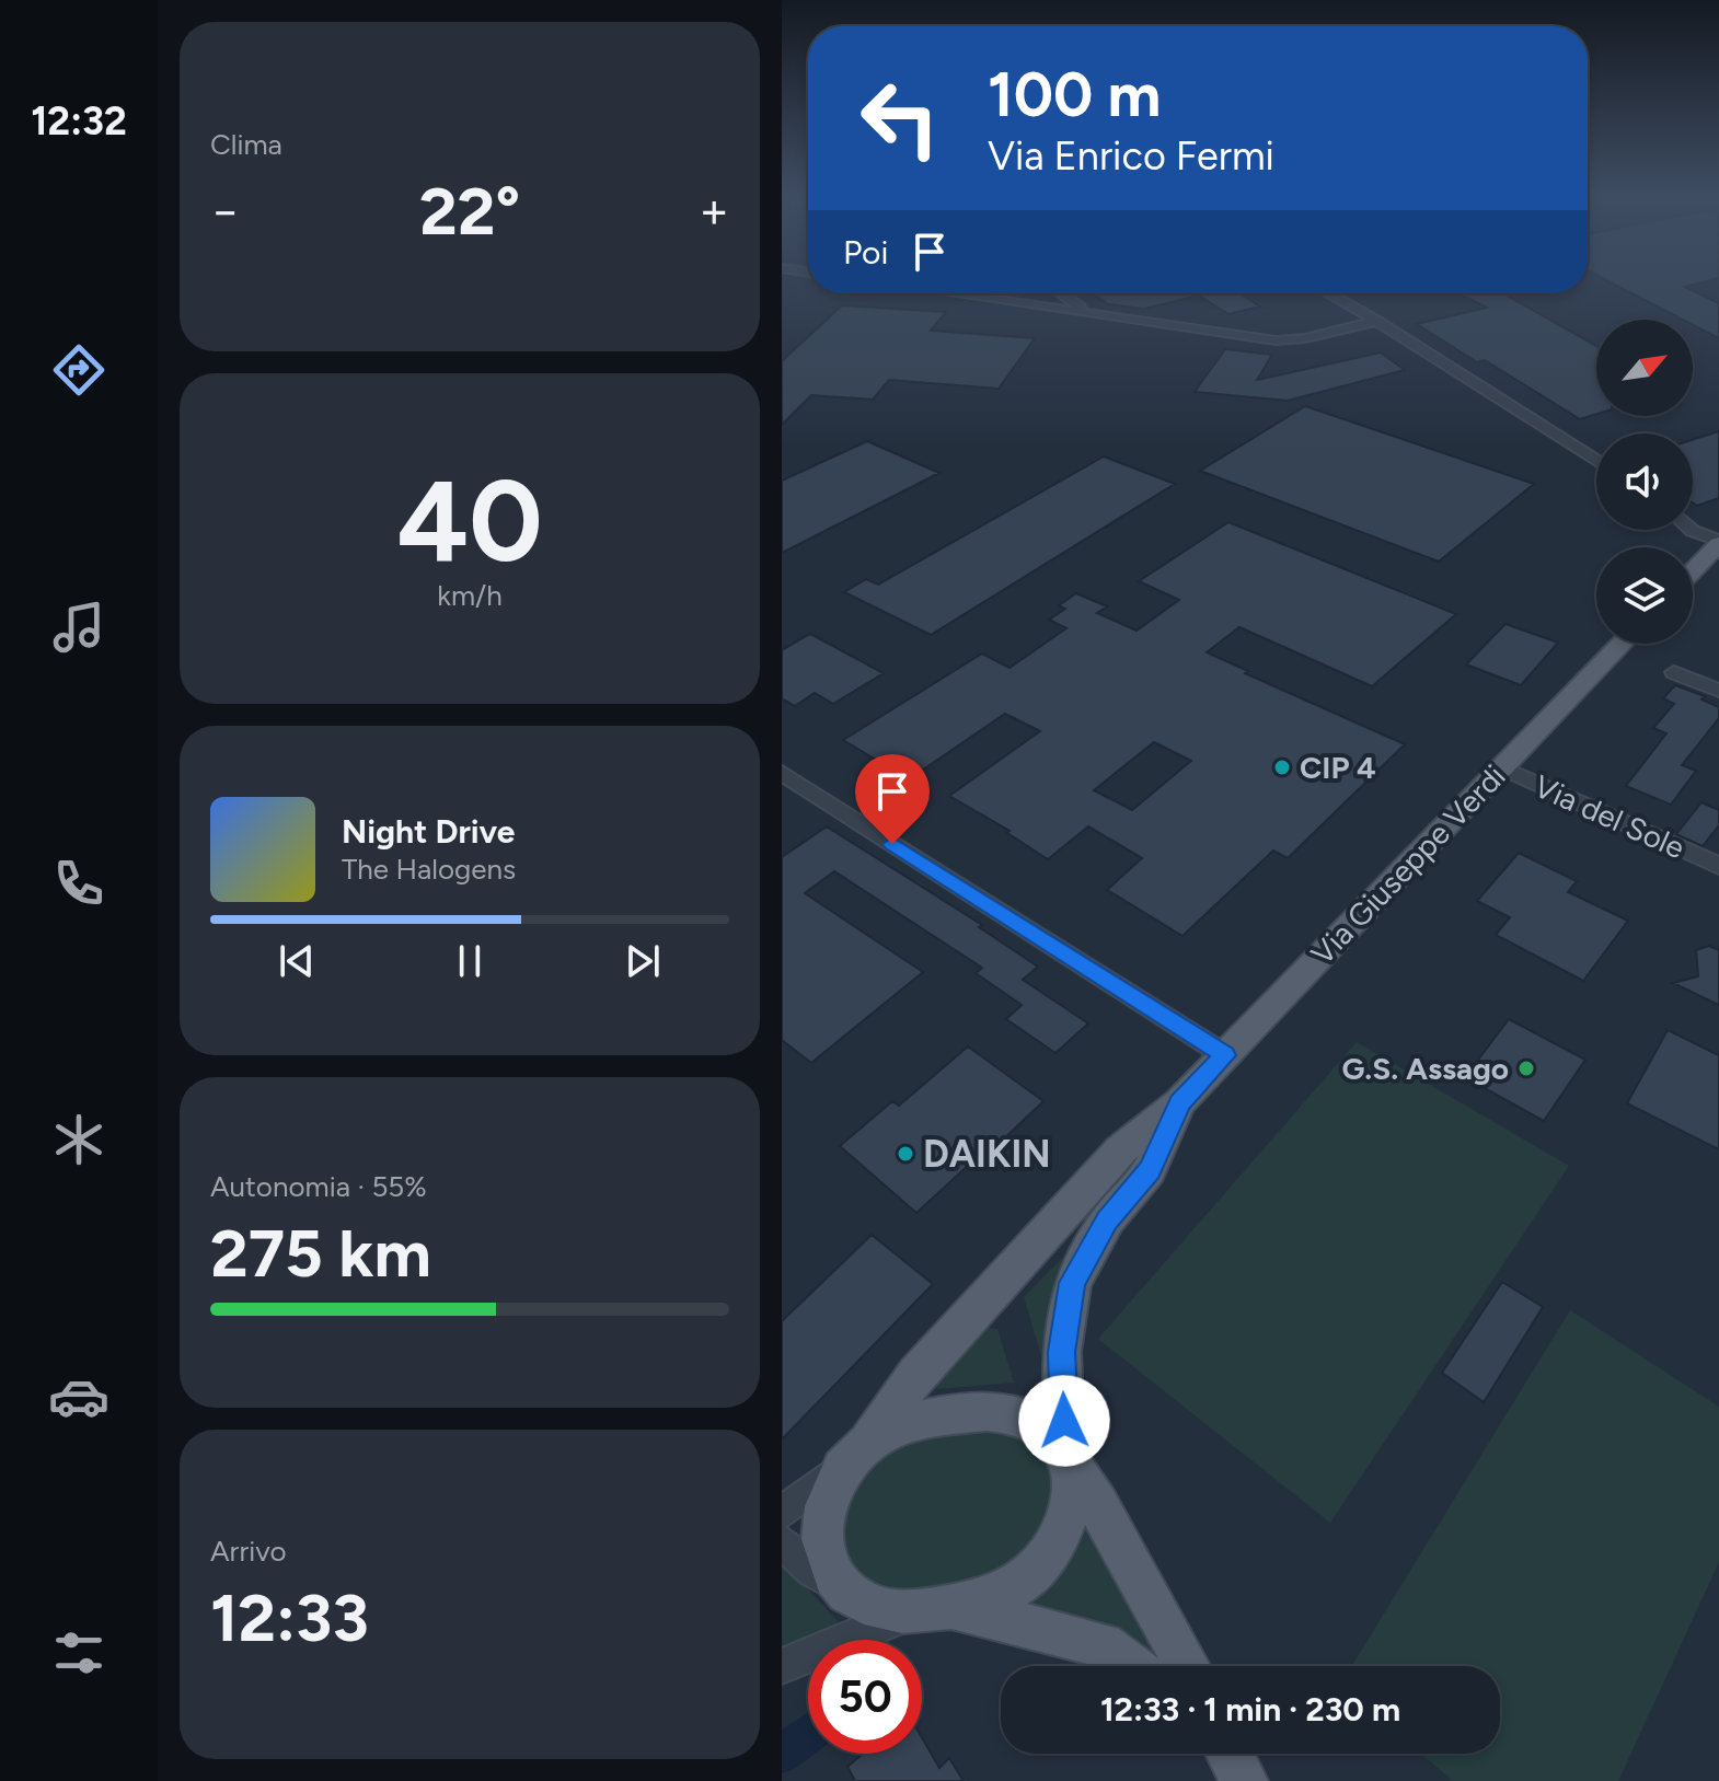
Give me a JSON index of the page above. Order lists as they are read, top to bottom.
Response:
{
  "streets": {
    "main road": ["Via Giuseppe Verdi"],
    "street": ["Via del Sole"]
  },
  "crossings": [
    ["Via del Sole", "Via Giuseppe Verdi"]
  ],
  "places": ["CIP 4", "G.S. Assago", "DAIKIN"],
  "north": "top right",
  "page": {
    "tabs": "12:32",
    "tile": [
      "Clima",
      ["40", "km/h"],
      ["Autonomia · 55%", "275 km"],
      ["Arrivo", "12:33"]
    ],
    "turn": ["100 m", "Via Enrico Fermi"],
    "heat": ["−", "22°", "+"],
    "then": "Poi",
    "song": ["Night Drive", "The Halogens"],
    "limit": "50",
    "trip": "12:33 · 1 min · 230 m"
  }
}
